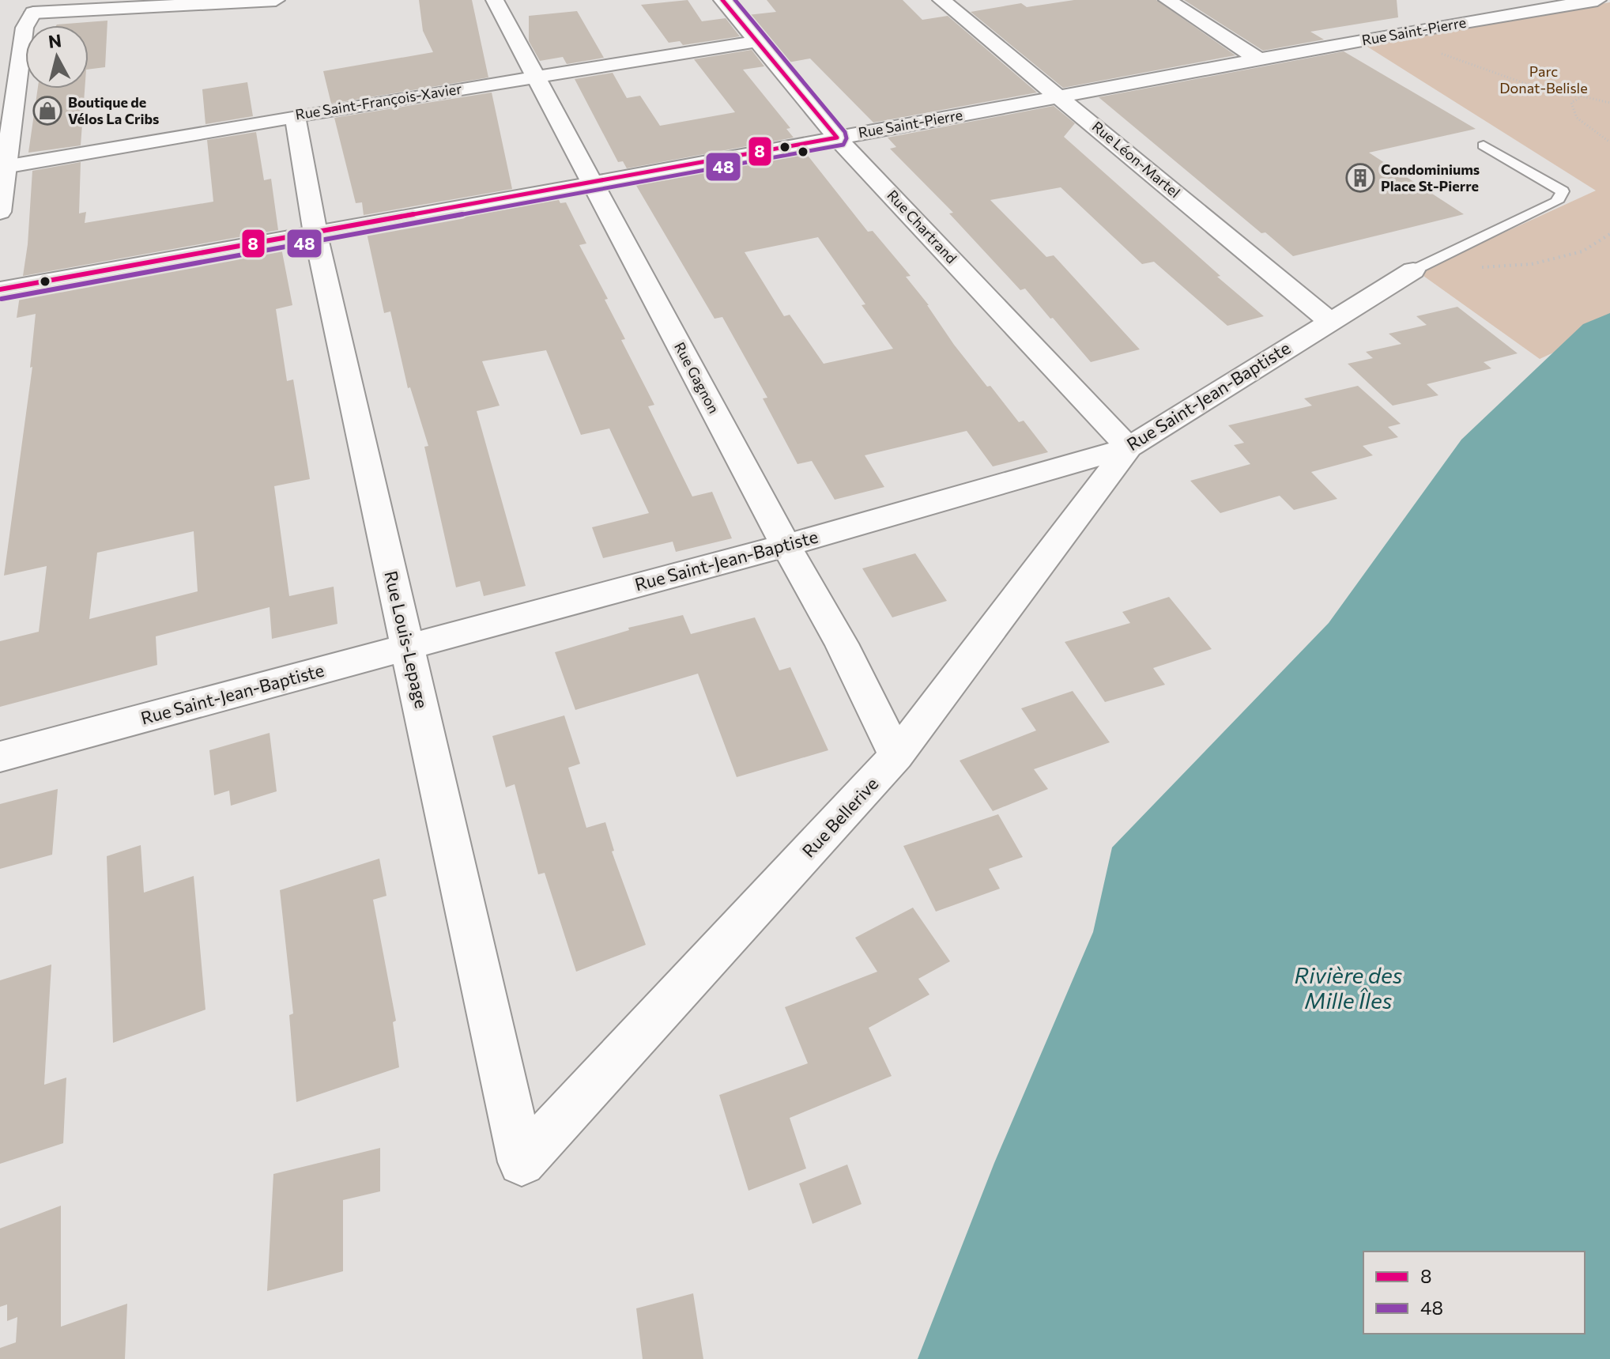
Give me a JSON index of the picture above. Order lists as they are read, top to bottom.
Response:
{
  "streets": {
    "street": [
      "Rue Saint-Pierre",
      "Rue Saint-François-Xavier",
      "Rue Léon-Martel",
      "Rue Chartrand",
      "Rue Gagnon",
      "Rue Saint-Jean-Baptiste",
      "Rue Louis-Lepage",
      "Rue Bellerive"
    ]
  },
  "crossings": [
    ["Rue Saint-Pierre", "Rue Léon-Martel"],
    ["Rue Saint-Pierre", "Rue Chartrand"],
    ["Rue Saint-Pierre", "Rue Gagnon"],
    ["Rue Saint-Pierre", "Rue Louis-Lepage"],
    ["Rue Saint-François-Xavier", "Rue Chartrand"],
    ["Rue Saint-François-Xavier", "Rue Gagnon"],
    ["Rue Saint-François-Xavier", "Rue Louis-Lepage"],
    ["Rue Léon-Martel", "Rue Saint-Jean-Baptiste"],
    ["Rue Chartrand", "Rue Saint-Jean-Baptiste"],
    ["Rue Chartrand", "Rue Bellerive"],
    ["Rue Gagnon", "Rue Saint-Jean-Baptiste"],
    ["Rue Gagnon", "Rue Bellerive"],
    ["Rue Saint-Jean-Baptiste", "Rue Louis-Lepage"],
    ["Rue Saint-Jean-Baptiste", "Rue Bellerive"],
    ["Rue Louis-Lepage", "Rue Bellerive"]
  ],
  "water": ["Rivière des Mille Îles"],
  "parks": ["Parc Donat-Belisle"],
  "places": {
    "shop": ["Boutique de Vélos La Cribs"],
    "building": ["Condominiums Place St-Pierre"]
  },
  "lines": ["transit line 8", "transit line 48"],
  "legend": ["8", "48"],
  "north": "top"
}
